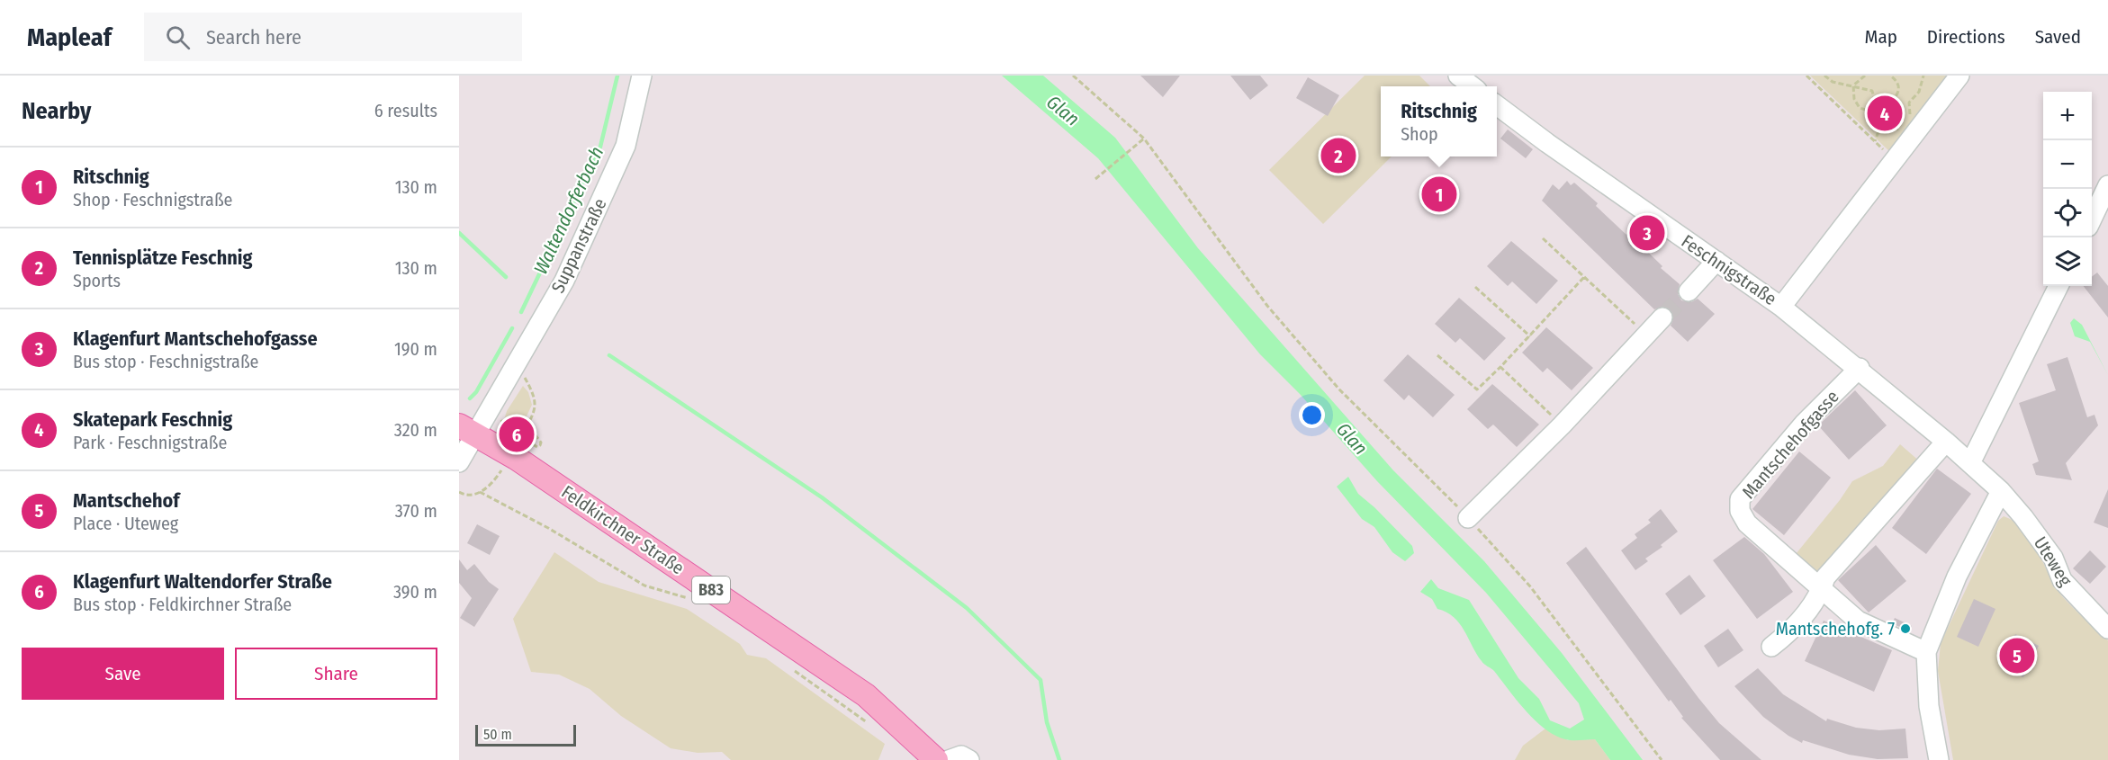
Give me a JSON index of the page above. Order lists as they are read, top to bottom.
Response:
{
  "streets": {
    "main road": ["Feldkirchner Straße", "B83"],
    "street": [
      "Suppanstraße",
      "Feschnigstraße",
      "Mantschehofgasse",
      "Uteweg"
    ]
  },
  "crossings": [
    ["Suppanstraße", "Feldkirchner Straße"]
  ],
  "water": ["Glan", "Waltendorferbach"],
  "places": ["Mantschehofg. 7"],
  "scale_bar": "50 m",
  "page": {
    "header": "Mapleaf",
    "search": "Search here",
    "nav": ["Map", "Directions", "Saved"],
    "heading": ["Nearby", "6 results"],
    "popup": ["Ritschnig", "Shop"],
    "map_buttons": ["+", "−"],
    "pins": [
      "4",
      "2",
      "1",
      "3",
      "6",
      "5"
    ],
    "list": [
      {
        "mark": "1",
        "name": "Ritschnig",
        "note": "Shop · Feschnigstraße",
        "value": "130 m"
      },
      {
        "mark": "2",
        "name": "Tennisplätze Feschnig",
        "note": "Sports",
        "value": "130 m"
      },
      {
        "mark": "3",
        "name": "Klagenfurt Mantschehofgasse",
        "note": "Bus stop · Feschnigstraße",
        "value": "190 m"
      },
      {
        "mark": "4",
        "name": "Skatepark Feschnig",
        "note": "Park · Feschnigstraße",
        "value": "320 m"
      },
      {
        "mark": "5",
        "name": "Mantschehof",
        "note": "Place · Uteweg",
        "value": "370 m"
      },
      {
        "mark": "6",
        "name": "Klagenfurt Waltendorfer Straße",
        "note": "Bus stop · Feldkirchner Straße",
        "value": "390 m"
      }
    ],
    "buttons": ["Save", "Share"],
    "scale": "50 m"
  }
}
